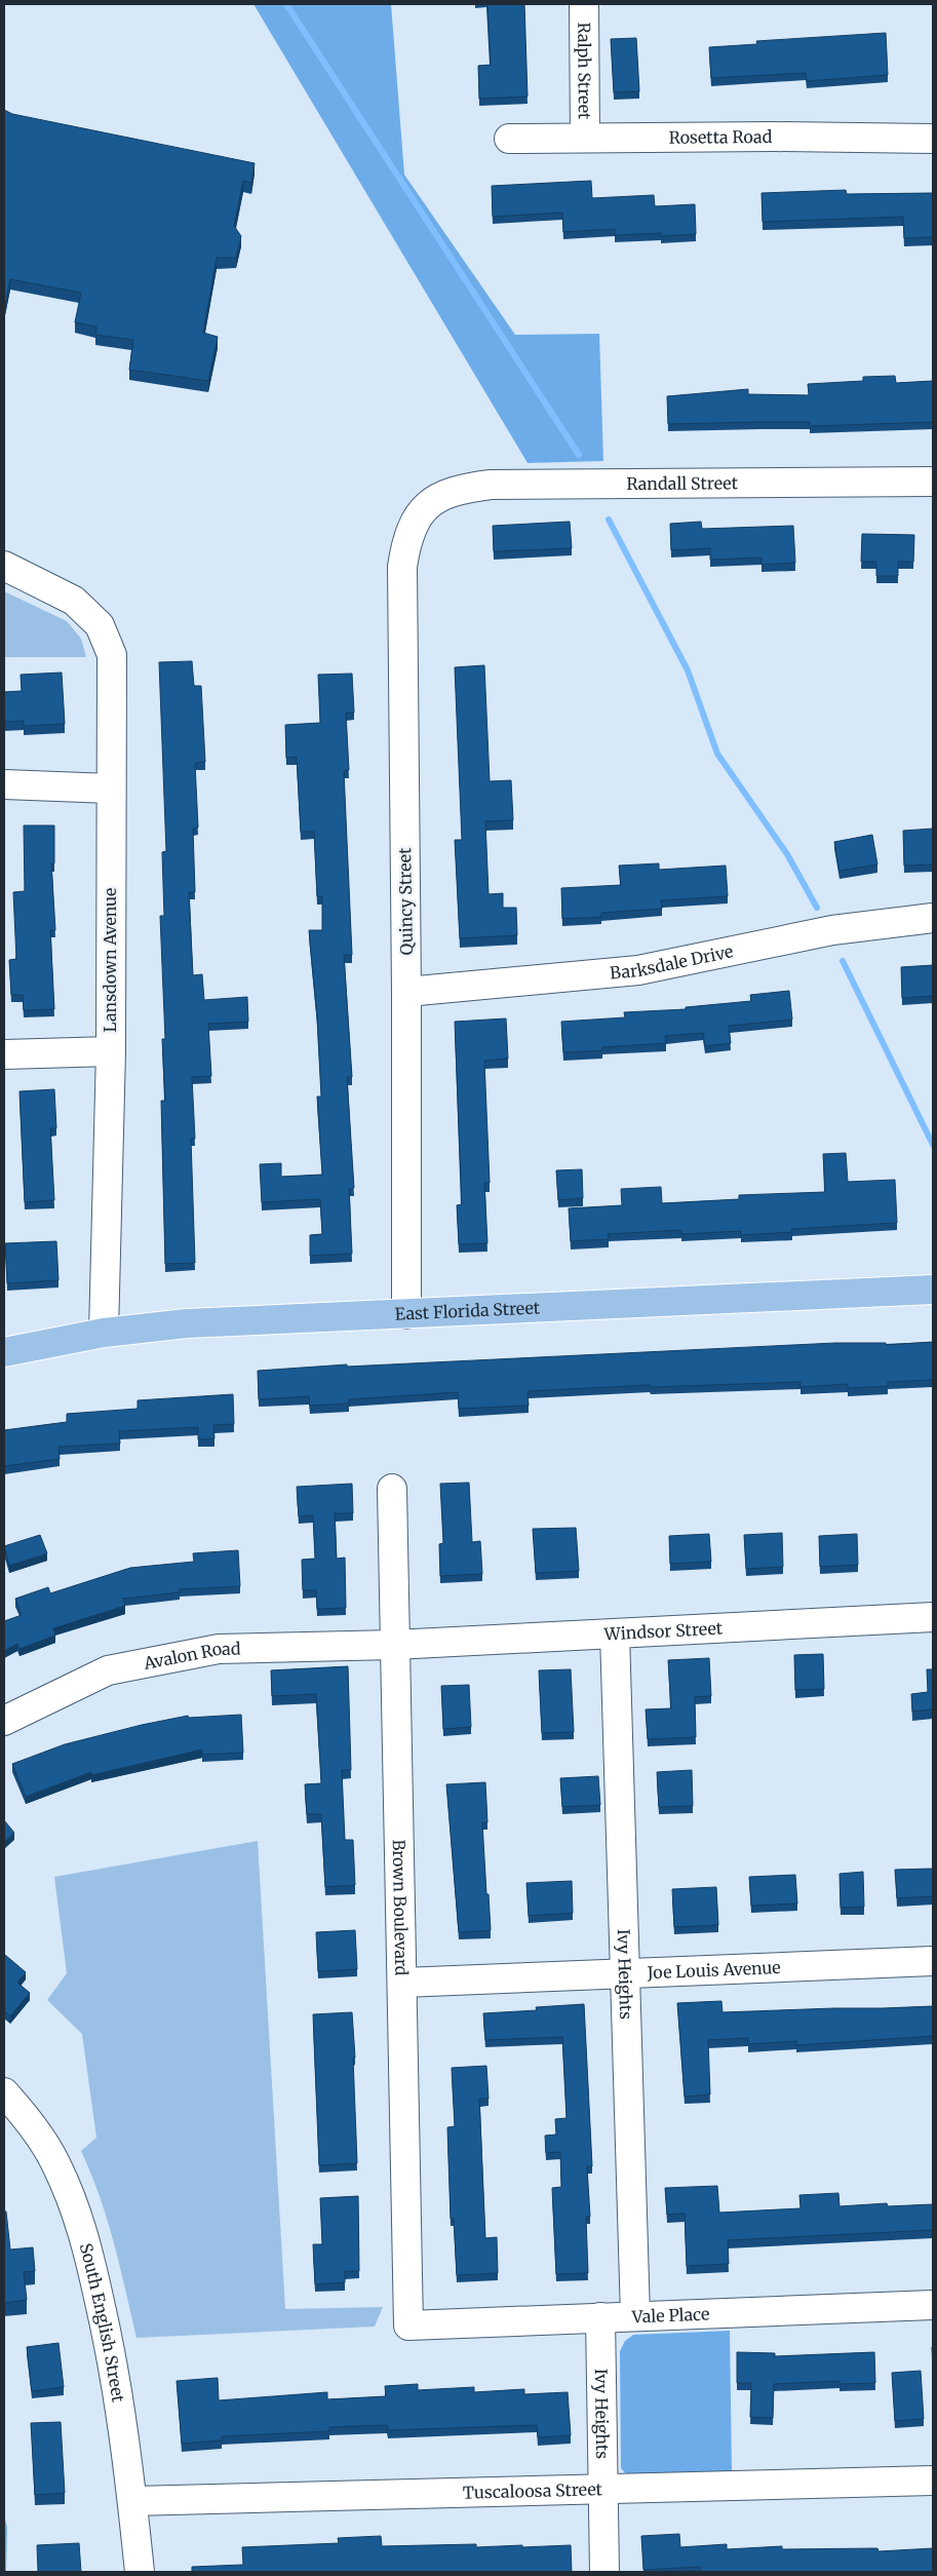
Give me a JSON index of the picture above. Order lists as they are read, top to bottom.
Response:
{
  "streets": {
    "main road": ["East Florida Street"],
    "street": [
      "Ralph Street",
      "Rosetta Road",
      "Randall Street",
      "Quincy Street",
      "Lansdown Avenue",
      "Barksdale Drive",
      "Windsor Street",
      "Avalon Road",
      "Brown Boulevard",
      "Joe Louis Avenue",
      "Ivy Heights",
      "Vale Place",
      "South English Street",
      "Tuscaloosa Street"
    ]
  },
  "crossings": [
    ["Ralph Street", "Rosetta Road"],
    ["Randall Street", "Quincy Street"],
    ["Quincy Street", "Barksdale Drive"],
    ["Quincy Street", "East Florida Street"],
    ["Lansdown Avenue", "East Florida Street"],
    ["Windsor Street", "Avalon Road"],
    ["Windsor Street", "Brown Boulevard"],
    ["Windsor Street", "Ivy Heights"],
    ["Avalon Road", "Brown Boulevard"],
    ["Brown Boulevard", "Joe Louis Avenue"],
    ["Brown Boulevard", "Vale Place"],
    ["Joe Louis Avenue", "Ivy Heights"],
    ["Ivy Heights", "Vale Place"],
    ["Ivy Heights", "Tuscaloosa Street"],
    ["South English Street", "Tuscaloosa Street"]
  ]
}
